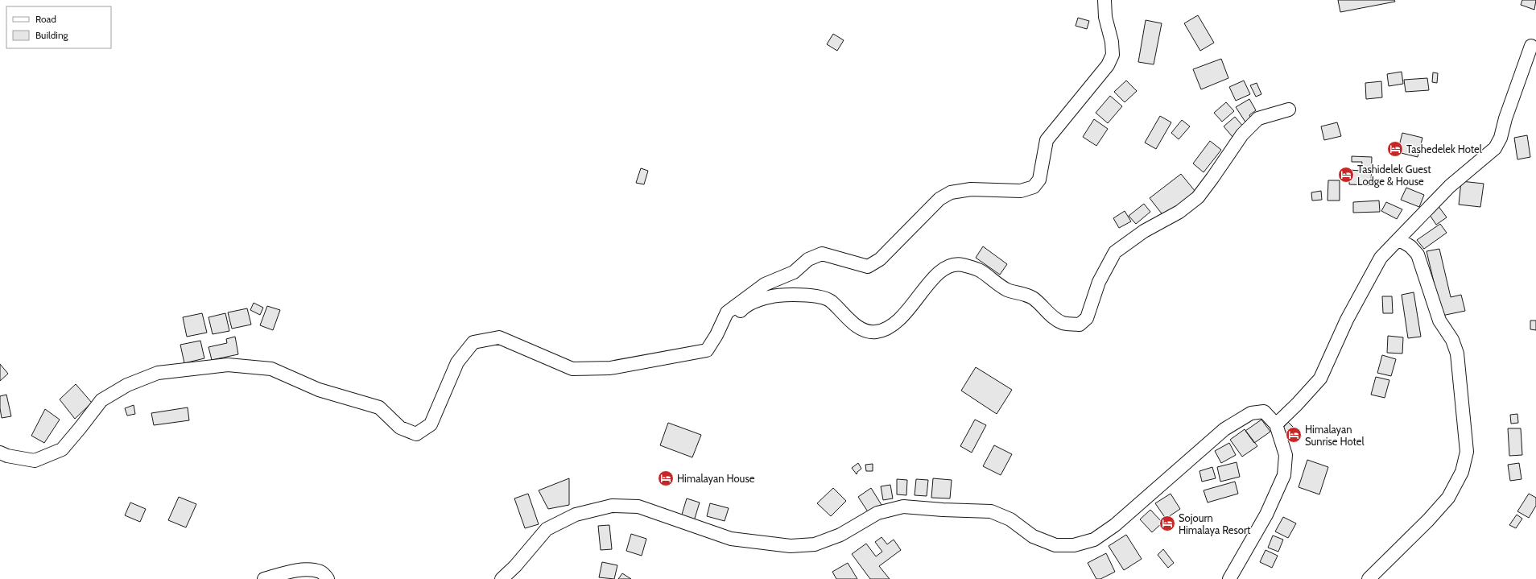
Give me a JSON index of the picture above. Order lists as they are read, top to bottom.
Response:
{
  "places": {
    "hotel": [
      "Tashedelek Hotel",
      "Tashidelek Guest Lodge & House",
      "Himalayan Sunrise Hotel",
      "Himalayan House",
      "Sojourn Himalaya Resort"
    ]
  },
  "legend": ["Road", "Building"]
}
